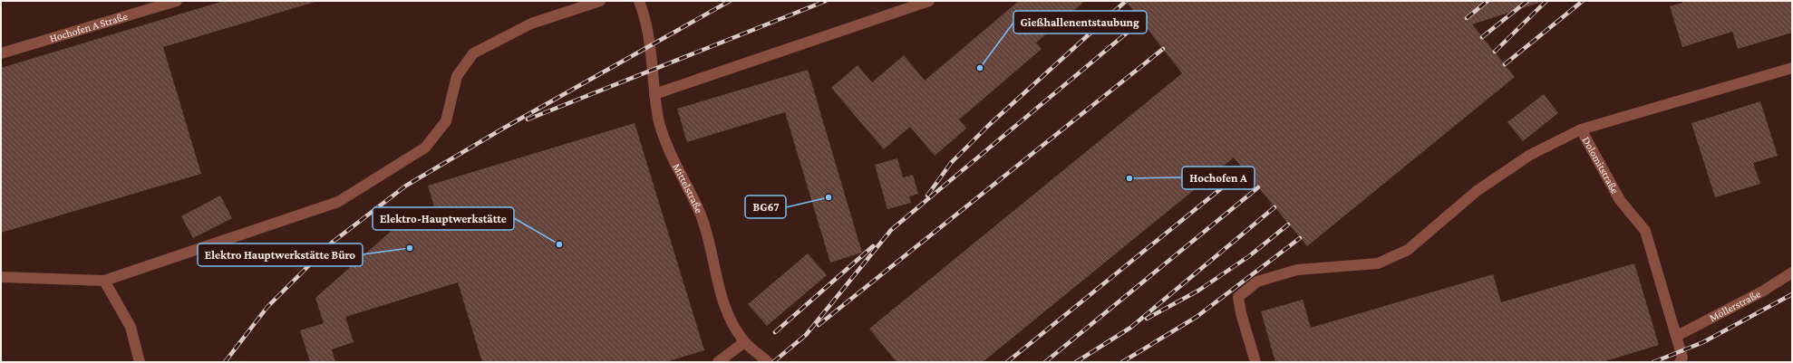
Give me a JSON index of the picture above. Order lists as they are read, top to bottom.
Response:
{
  "streets": {
    "street": [
      "Hochofen A Straße",
      "Dolomitstraße",
      "Mittelstraße",
      "Möllerstraße"
    ]
  },
  "crossings": [
    ["Dolomitstraße", "Möllerstraße"]
  ],
  "places": [
    "Gießhallenentstaubung",
    "Hochofen A",
    "BG67",
    "Elektro-Hauptwerkstätte",
    "Elektro Hauptwerkstätte Büro"
  ]
}
